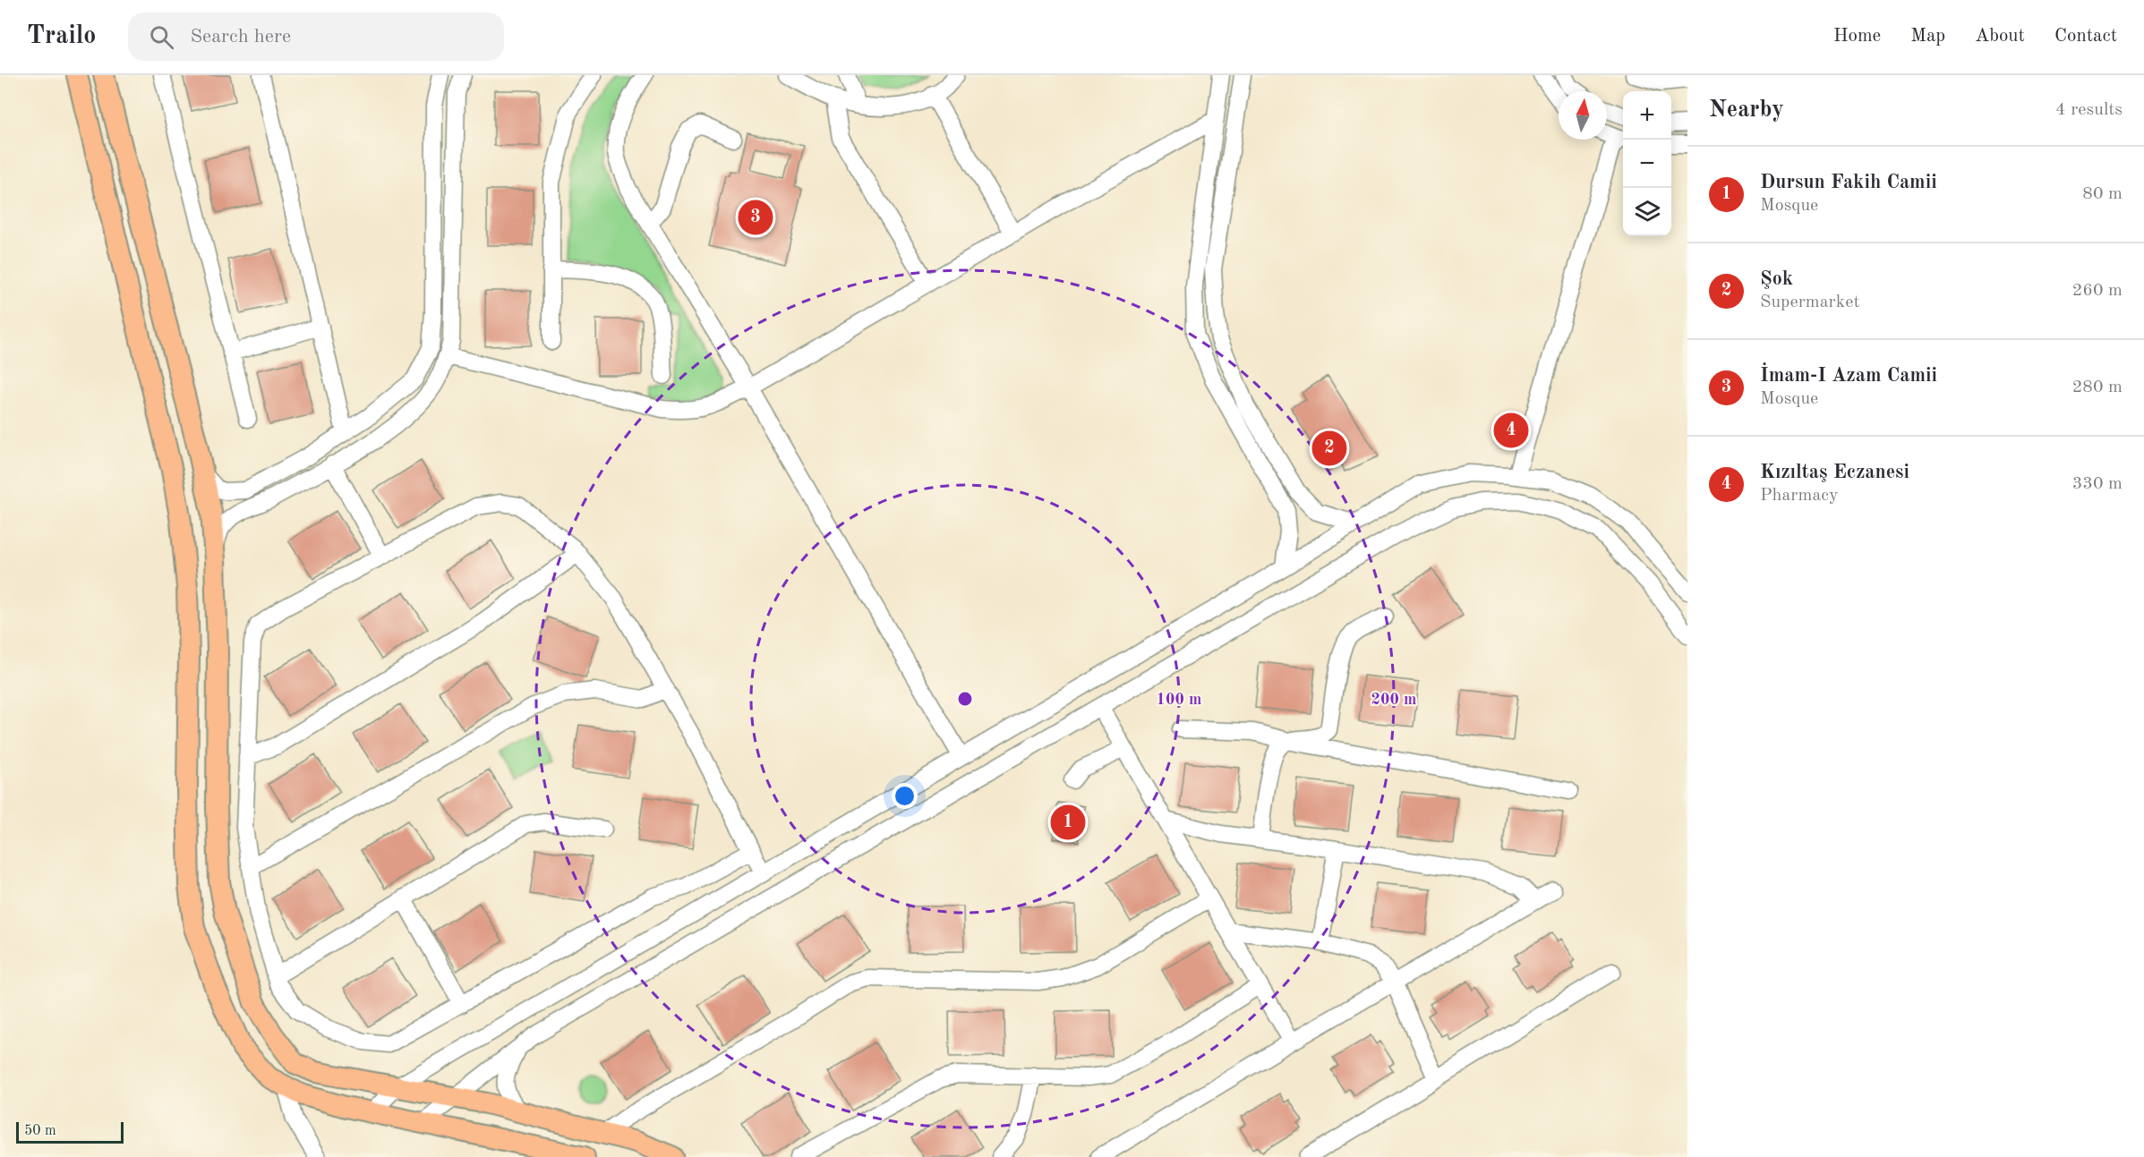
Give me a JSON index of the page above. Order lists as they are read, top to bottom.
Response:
{
  "scale_bar": "50 m",
  "north": "top",
  "page": {
    "header": "Trailo",
    "search": "Search here",
    "nav": [
      "Home",
      "Map",
      "About",
      "Contact"
    ],
    "heading": ["Nearby", "4 results"],
    "map_buttons": ["+", "−"],
    "list": [
      {
        "mark": "1",
        "name": "Dursun Fakih Camii",
        "note": "Mosque",
        "value": "80 m"
      },
      {
        "mark": "2",
        "name": "Şok",
        "note": "Supermarket",
        "value": "260 m"
      },
      {
        "mark": "3",
        "name": "İmam-I Azam Camii",
        "note": "Mosque",
        "value": "280 m"
      },
      {
        "mark": "4",
        "name": "Kızıltaş Eczanesi",
        "note": "Pharmacy",
        "value": "330 m"
      }
    ],
    "pins": [
      "3",
      "4",
      "2",
      "1"
    ],
    "scale": "50 m"
  },
  "rings": ["100 m", "200 m"]
}
